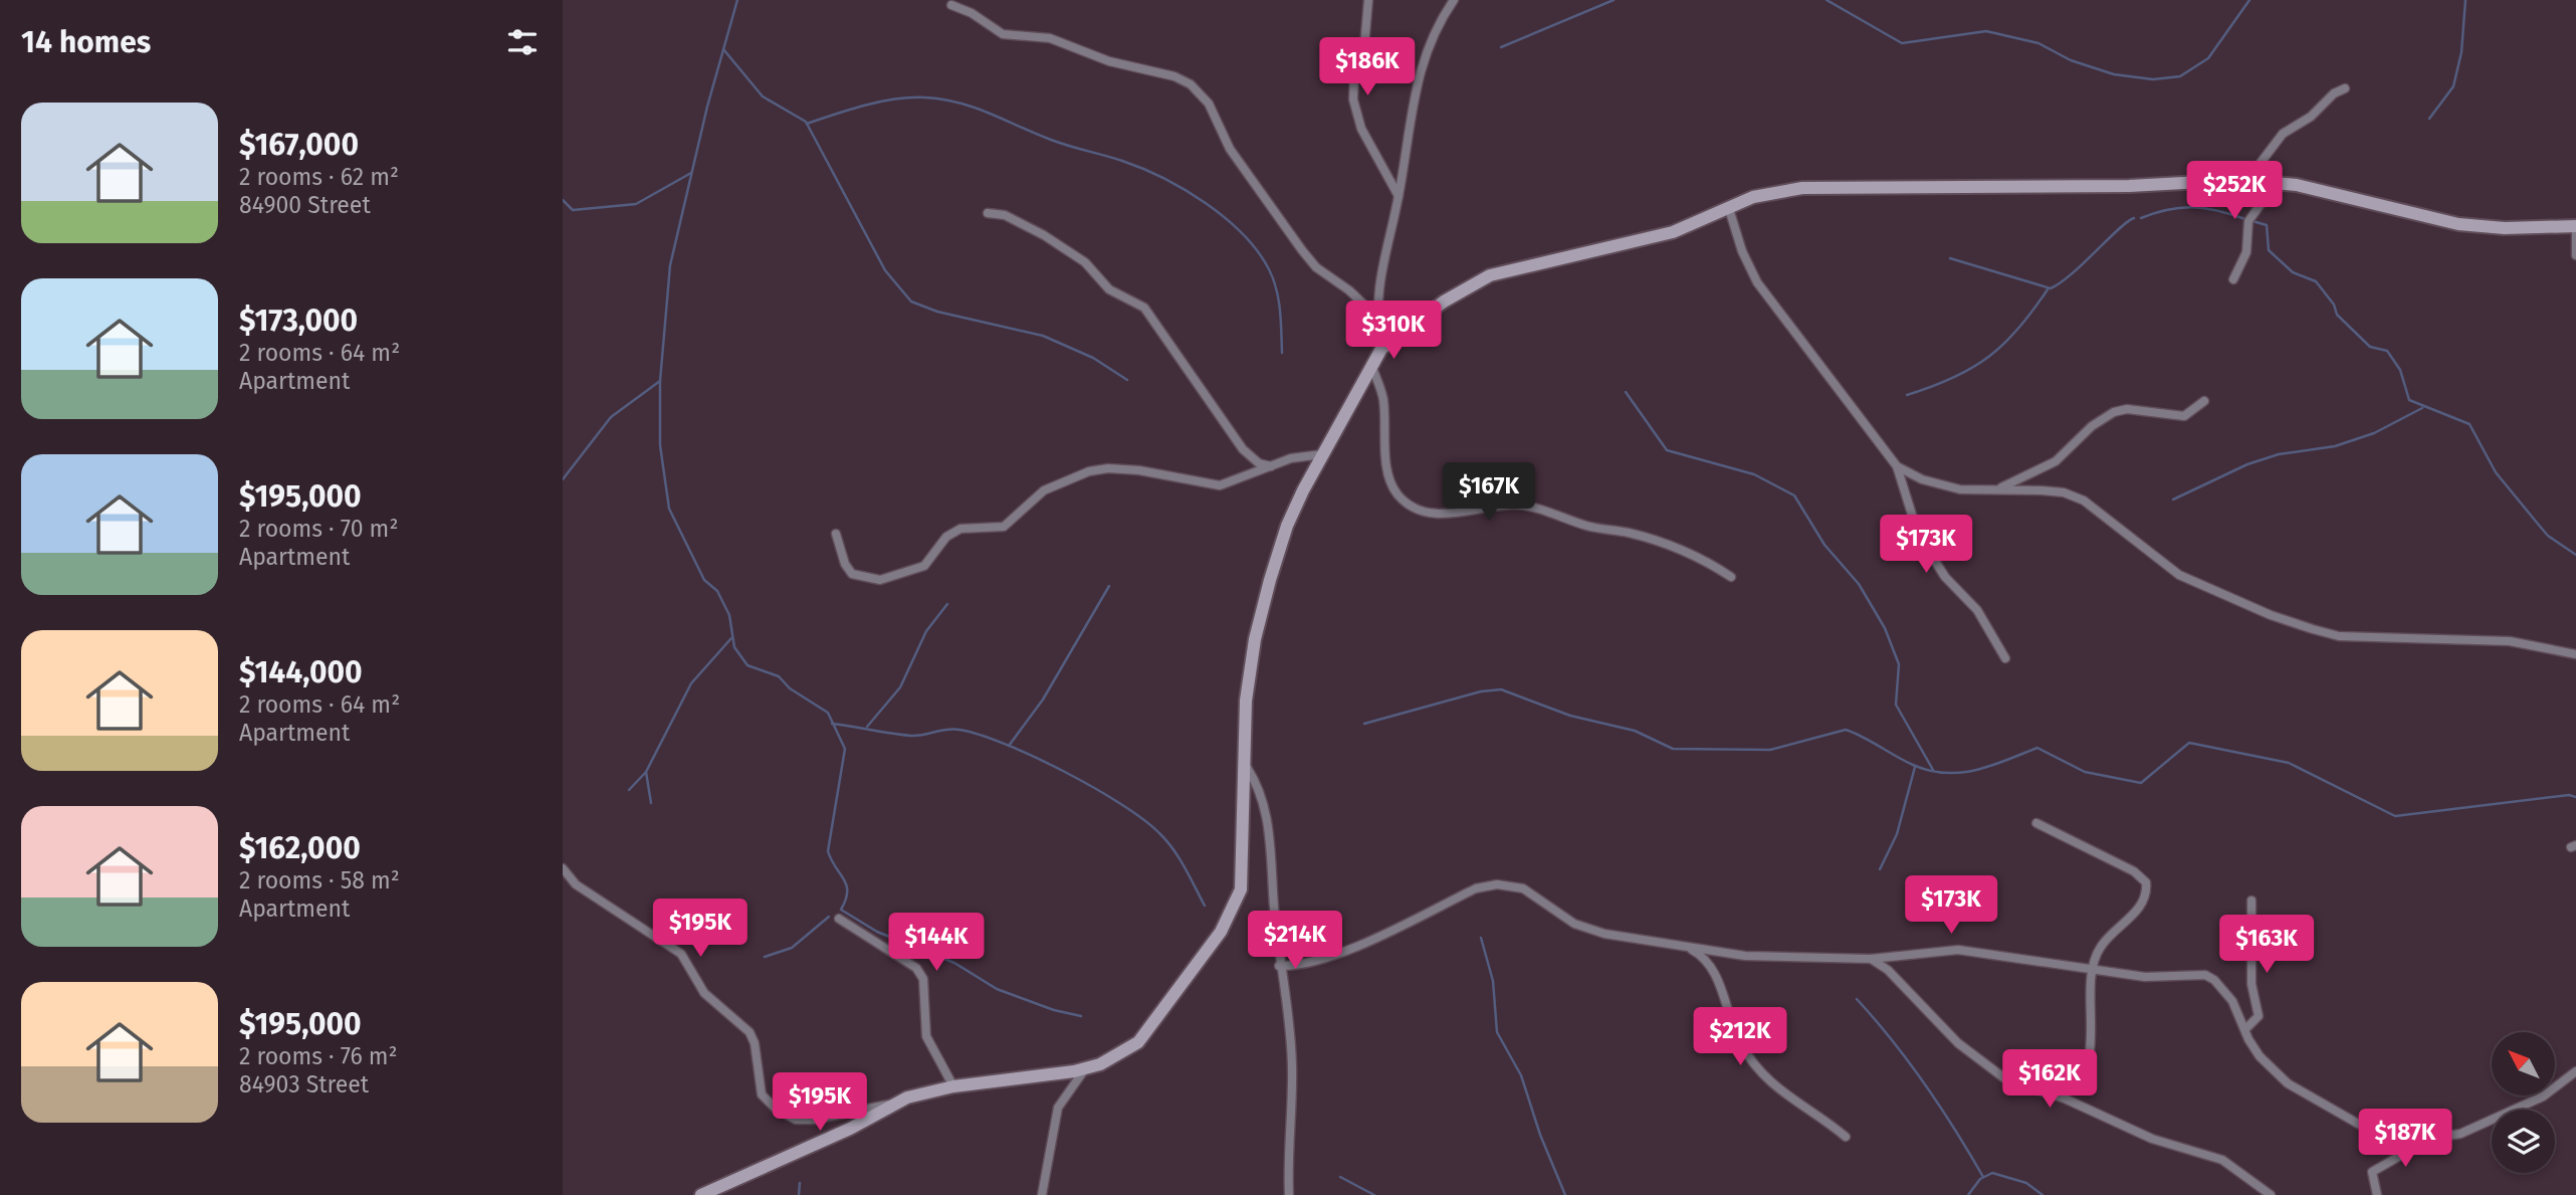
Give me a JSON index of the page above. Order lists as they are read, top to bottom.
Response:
{
  "north": "top left",
  "page": {
    "heading": "14 homes",
    "price": [
      "$186K",
      "$252K",
      "$310K",
      "$167K",
      "$173K",
      "$173K",
      "$195K",
      "$214K",
      "$144K",
      "$163K",
      "$212K",
      "$162K",
      "$195K",
      "$187K"
    ],
    "list": [
      {
        "name": "$167,000",
        "note": "2 rooms · 62 m² · 84900 Street"
      },
      {
        "name": "$173,000",
        "note": "2 rooms · 64 m² · Apartment"
      },
      {
        "name": "$195,000",
        "note": "2 rooms · 70 m² · Apartment"
      },
      {
        "name": "$144,000",
        "note": "2 rooms · 64 m² · Apartment"
      },
      {
        "name": "$162,000",
        "note": "2 rooms · 58 m² · Apartment"
      },
      {
        "name": "$195,000",
        "note": "2 rooms · 76 m² · 84903 Street"
      }
    ]
  }
}
